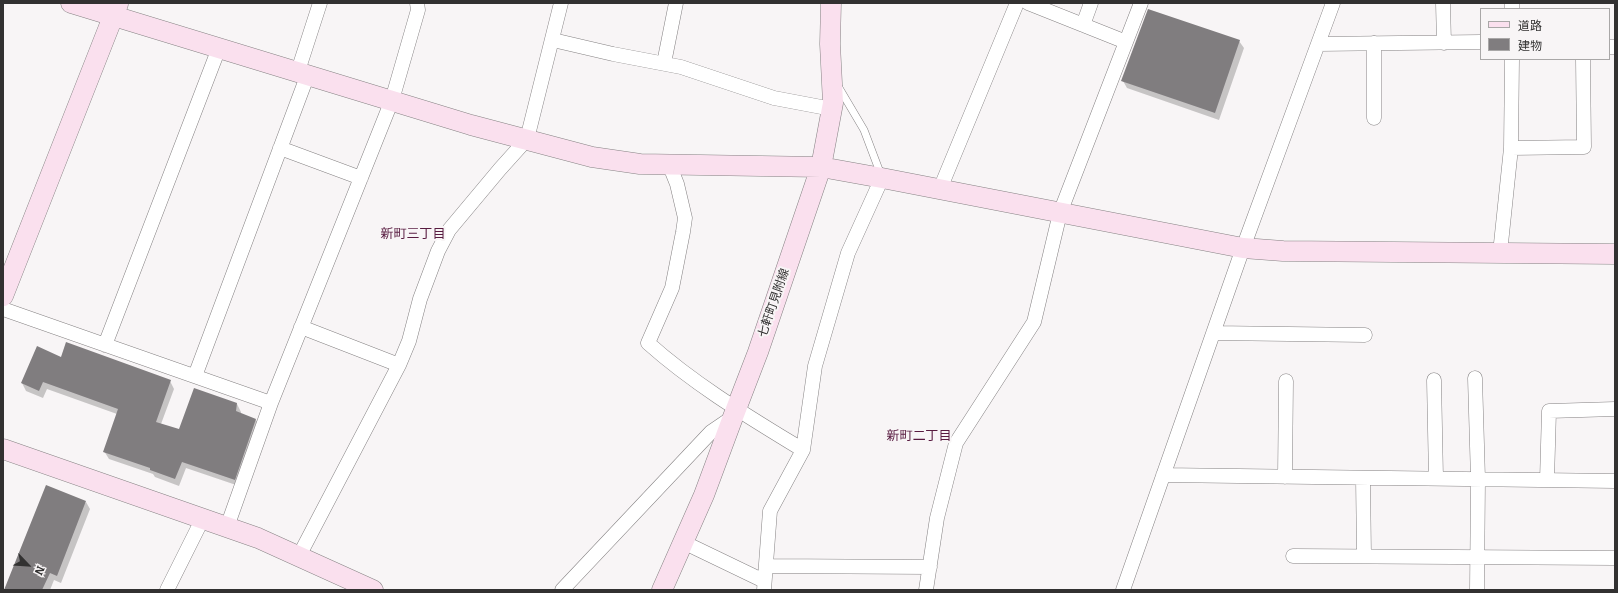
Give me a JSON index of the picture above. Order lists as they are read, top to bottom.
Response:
{
  "streets": {
    "street": ["七軒町見附線"]
  },
  "districts": ["新町三丁目", "新町二丁目"],
  "legend": ["道路", "建物"],
  "north": "bottom right"
}
